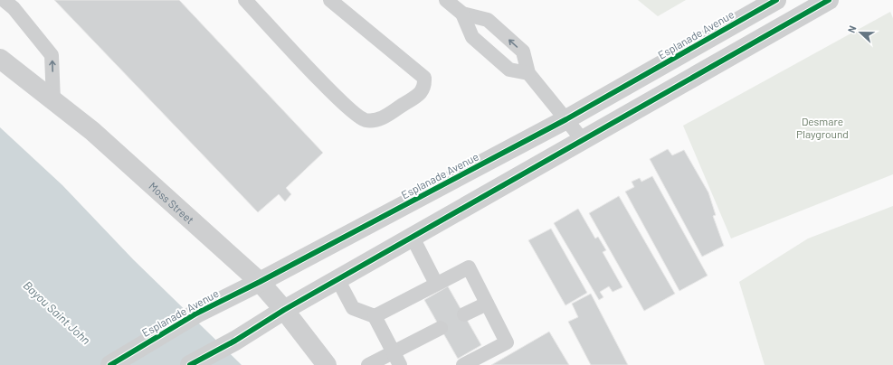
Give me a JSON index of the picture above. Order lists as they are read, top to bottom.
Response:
{
  "streets": {
    "street": ["Esplanade Avenue", "Moss Street"]
  },
  "crossings": [
    ["Esplanade Avenue", "Moss Street"]
  ],
  "water": ["Bayou Saint John"],
  "parks": ["Desmare Playground"],
  "north": "left"
}
